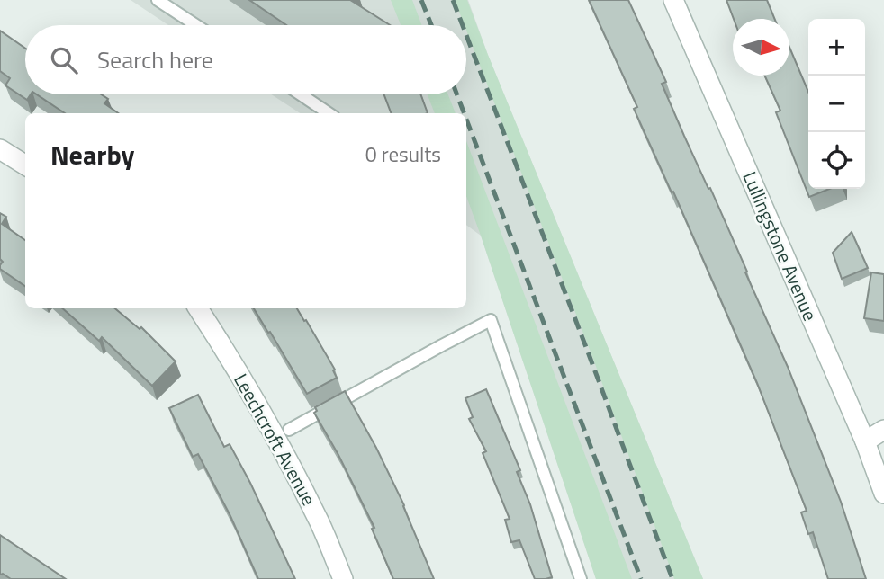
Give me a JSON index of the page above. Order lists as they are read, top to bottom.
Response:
{
  "streets": {
    "street": ["Lullingstone Avenue", "Leechcroft Avenue"]
  },
  "north": "right",
  "page": {
    "map_buttons": ["+", "−"],
    "search": "Search here",
    "heading": ["Nearby", "0 results"]
  }
}
